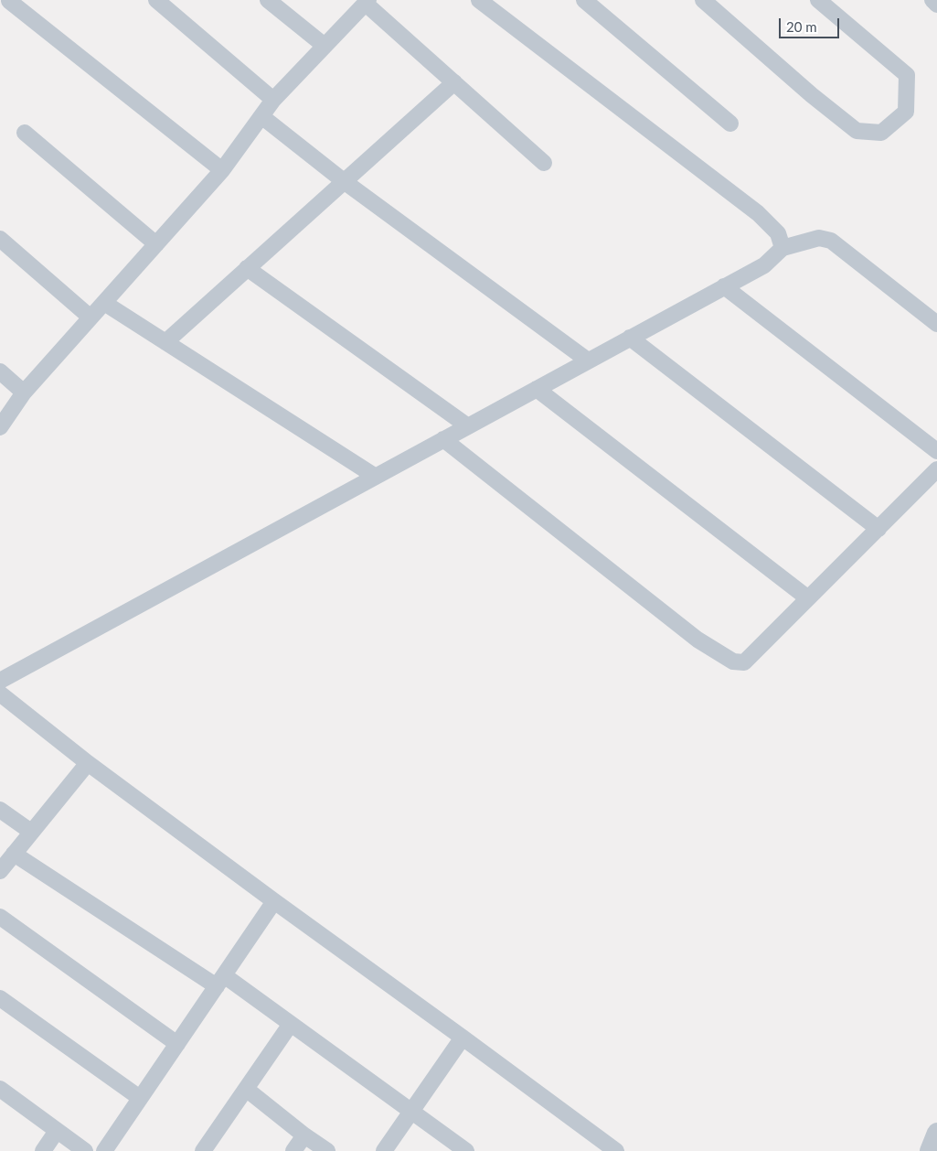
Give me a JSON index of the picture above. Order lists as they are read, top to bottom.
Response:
{
  "scale_bar": "20 m"
}
